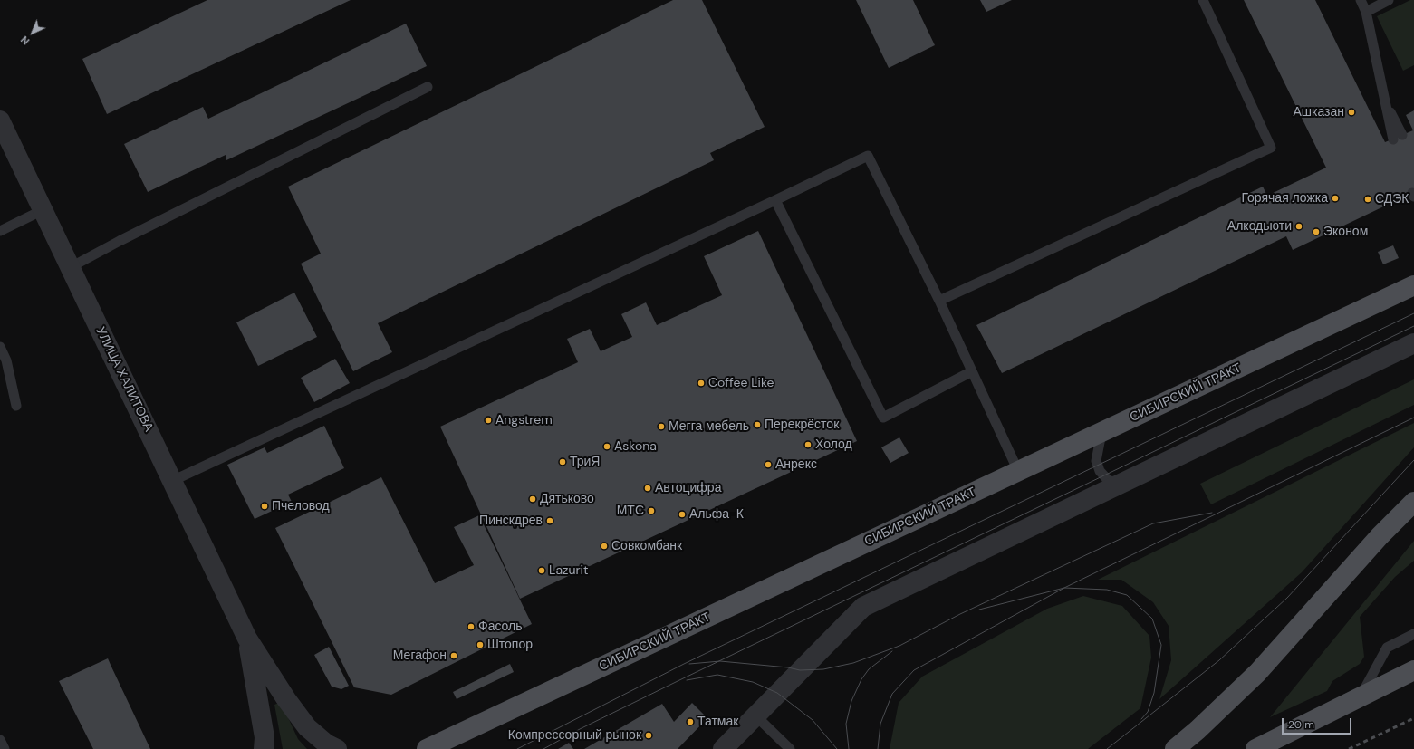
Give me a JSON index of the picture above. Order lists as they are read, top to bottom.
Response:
{
  "streets": {
    "main road": ["СИБИРСКИЙ ТРАКТ"],
    "street": ["УЛИЦА ХАЛИТОВА"]
  },
  "places": [
    "Ашказан",
    "Горячая ложка",
    "СДЭК",
    "Алкодьюти",
    "Эконом",
    "Coffee Like",
    "Angstrem",
    "Перекрёсток",
    "Мегга мебель",
    "Холод",
    "Askona",
    "ТриЯ",
    "Анрекс",
    "Автоцифра",
    "Дятьково",
    "Пчеловод",
    "МТС",
    "Альфа-К",
    "Пинскдрев",
    "Совкомбанк",
    "Lazurit",
    "Фасоль",
    "Штопор",
    "Мегафон",
    "Татмак",
    "Компрессорный рынок"
  ],
  "scale_bar": "20 m",
  "north": "bottom left"
}
